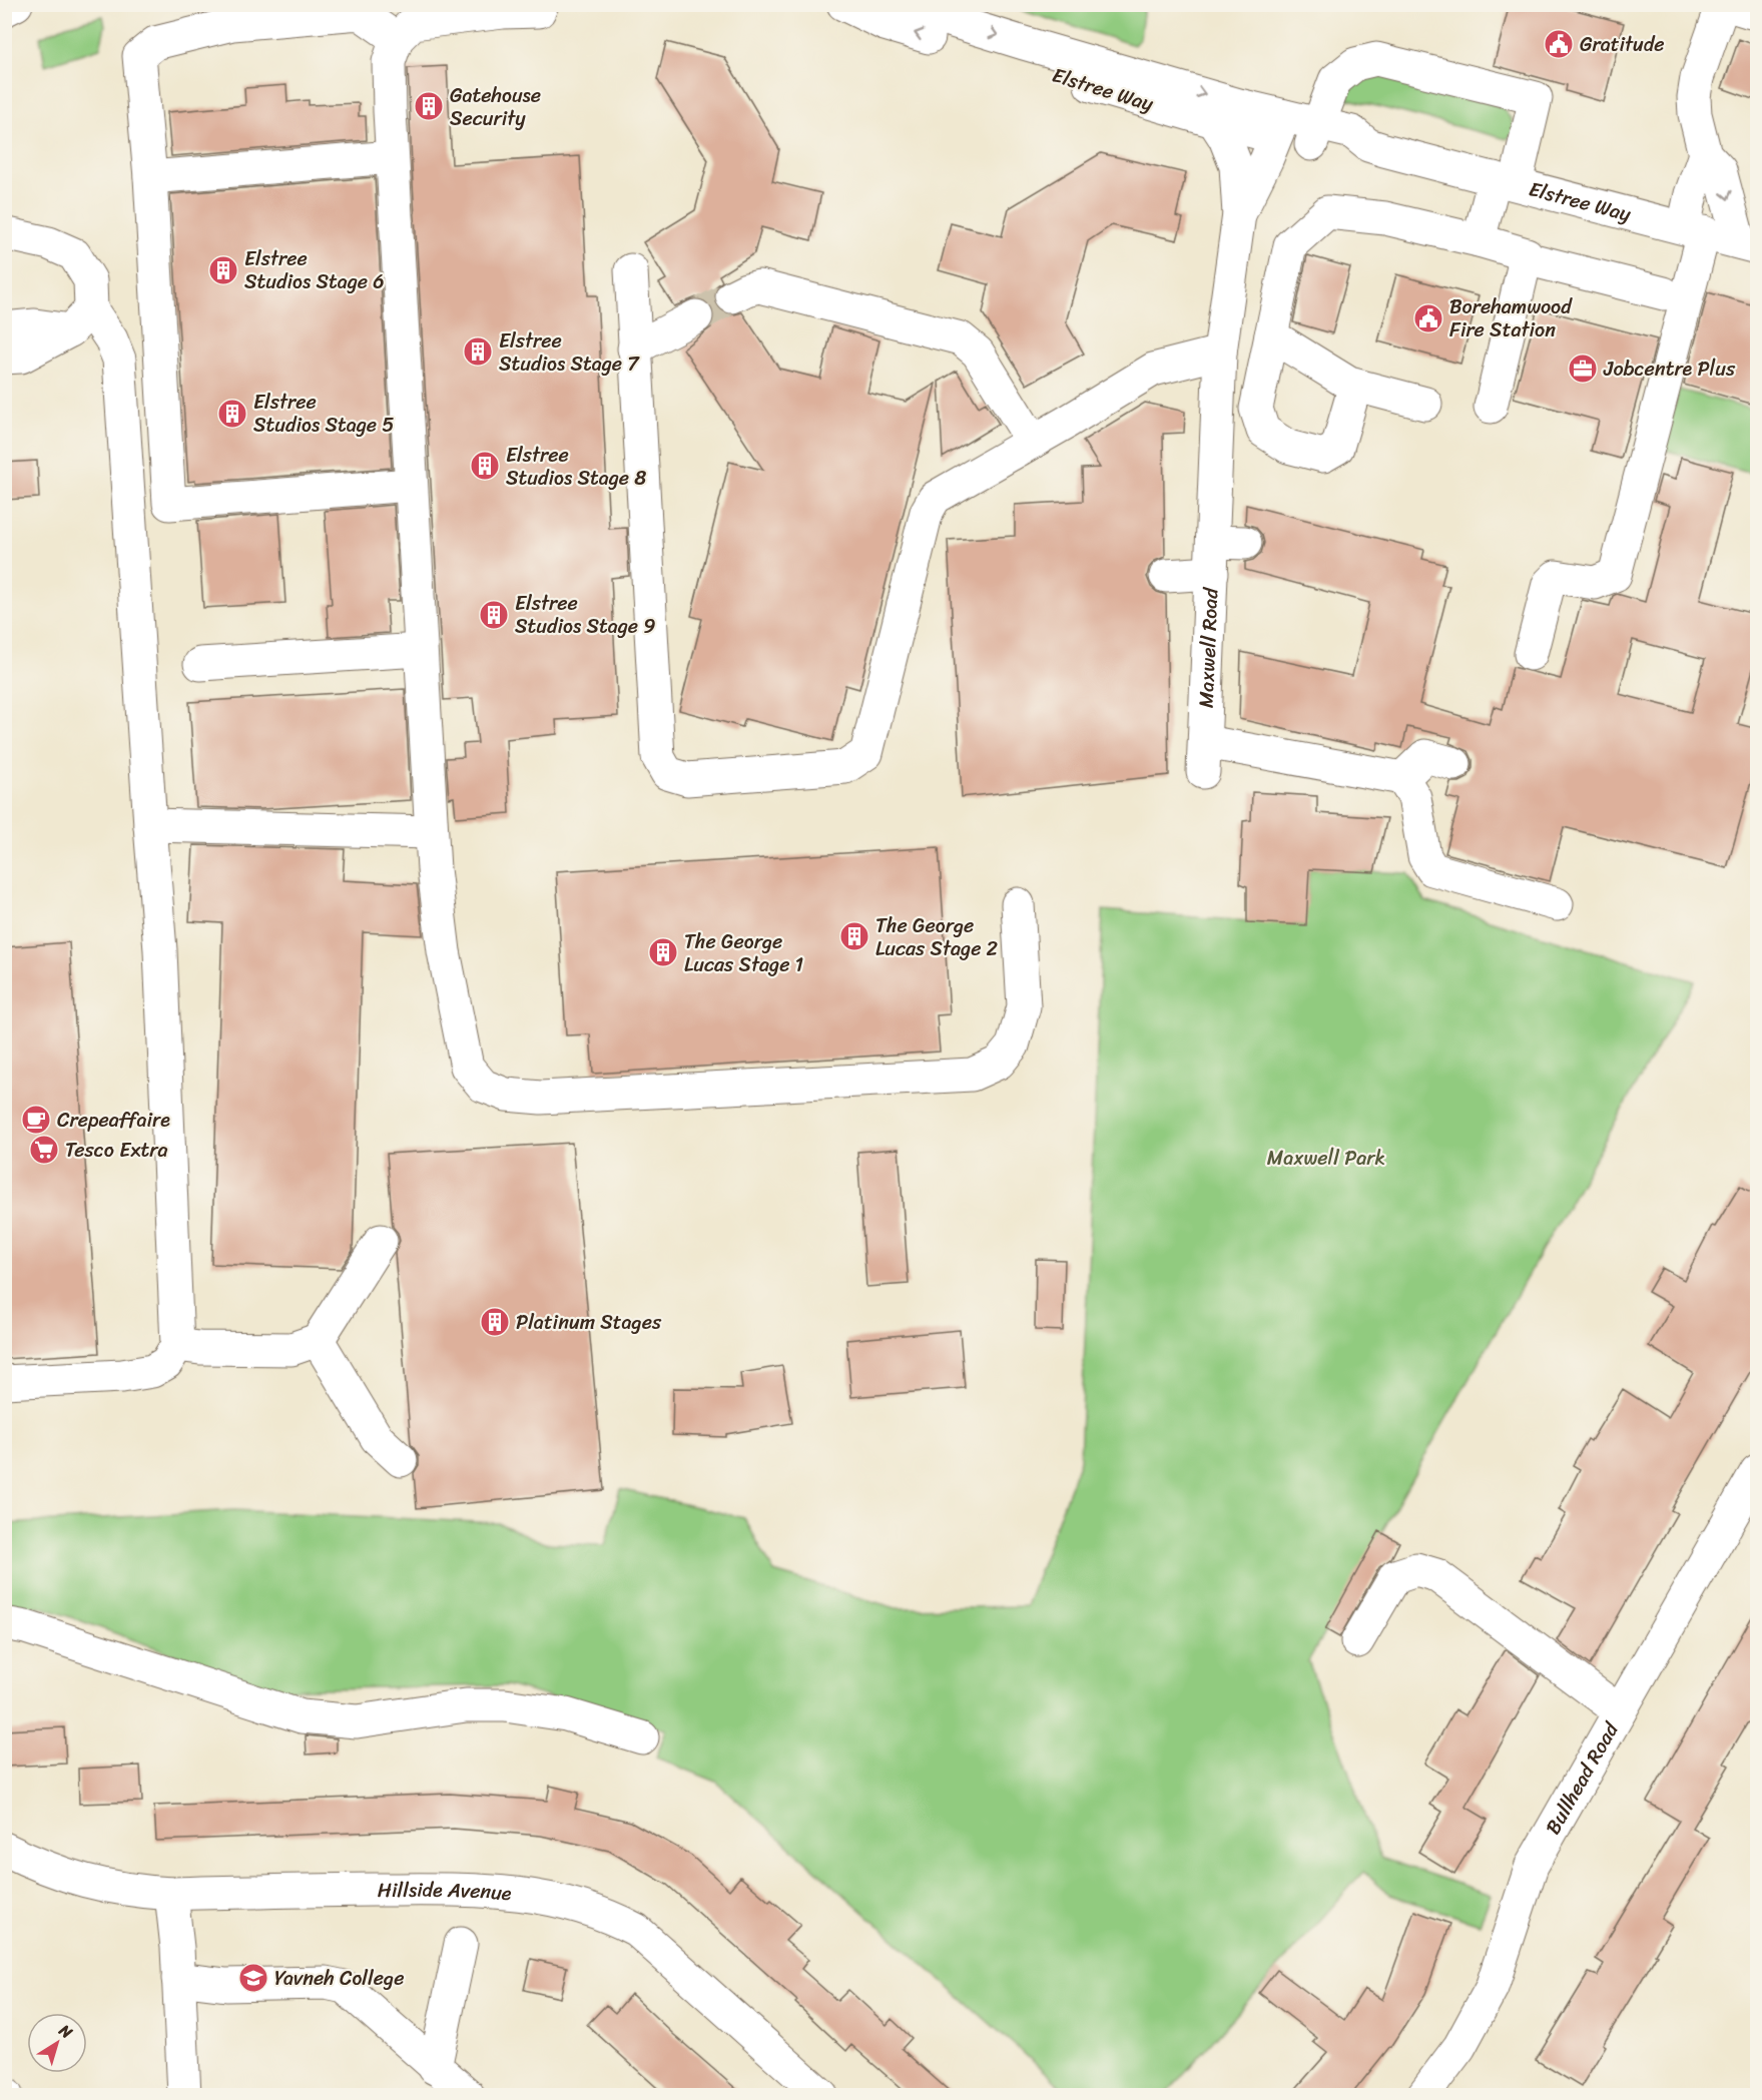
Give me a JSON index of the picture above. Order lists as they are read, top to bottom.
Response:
{
  "streets": {
    "street": [
      "Elstree Way",
      "Maxwell Road",
      "Bullhead Road",
      "Hillside Avenue"
    ]
  },
  "crossings": [
    ["Elstree Way", "Maxwell Road"]
  ],
  "parks": ["Maxwell Park"],
  "places": {
    "public building": ["Gratitude", "Borehamwood Fire Station"],
    "building": [
      "Gatehouse Security",
      "Elstree Studios Stage 6",
      "Elstree Studios Stage 7",
      "Elstree Studios Stage 5",
      "Elstree Studios Stage 8",
      "Elstree Studios Stage 9",
      "The George Lucas Stage 2",
      "The George Lucas Stage 1",
      "Platinum Stages"
    ],
    "office": ["Jobcentre Plus"],
    "cafe": ["Crepeaffaire"],
    "supermarket": ["Tesco Extra"],
    "school or university": ["Yavneh College"]
  },
  "north": "top right"
}
